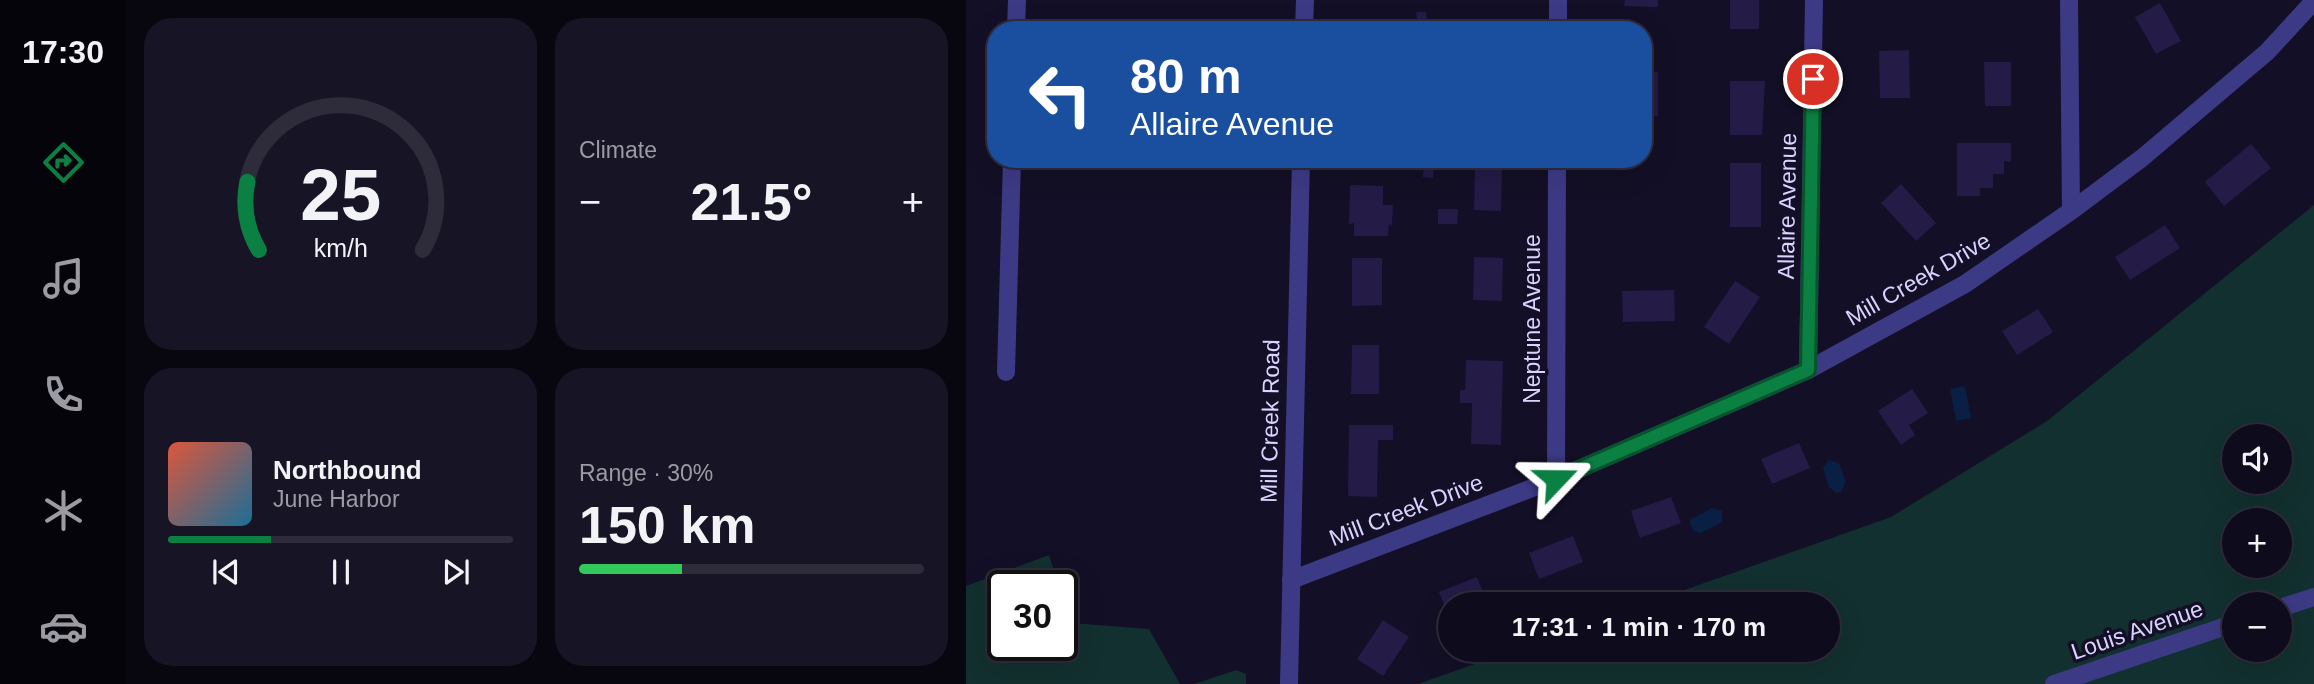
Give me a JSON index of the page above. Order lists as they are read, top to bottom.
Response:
{
  "streets": {
    "street": [
      "Allaire Avenue",
      "Mill Creek Drive",
      "Neptune Avenue",
      "Mill Creek Road",
      "Louis Avenue"
    ]
  },
  "crossings": [
    ["Allaire Avenue", "Mill Creek Drive"],
    ["Mill Creek Drive", "Neptune Avenue"],
    ["Mill Creek Drive", "Mill Creek Road"]
  ],
  "page": {
    "tabs": "17:30",
    "tile": [
      "Climate",
      ["Range · 30%", "150 km"]
    ],
    "turn": ["80 m", "Allaire Avenue"],
    "heat": ["−", "21.5°", "+"],
    "map_buttons": ["+", "−"],
    "song": ["Northbound", "June Harbor"],
    "limit": "30",
    "trip": "17:31 · 1 min · 170 m",
    "gauge": ["25", "km/h"]
  }
}
